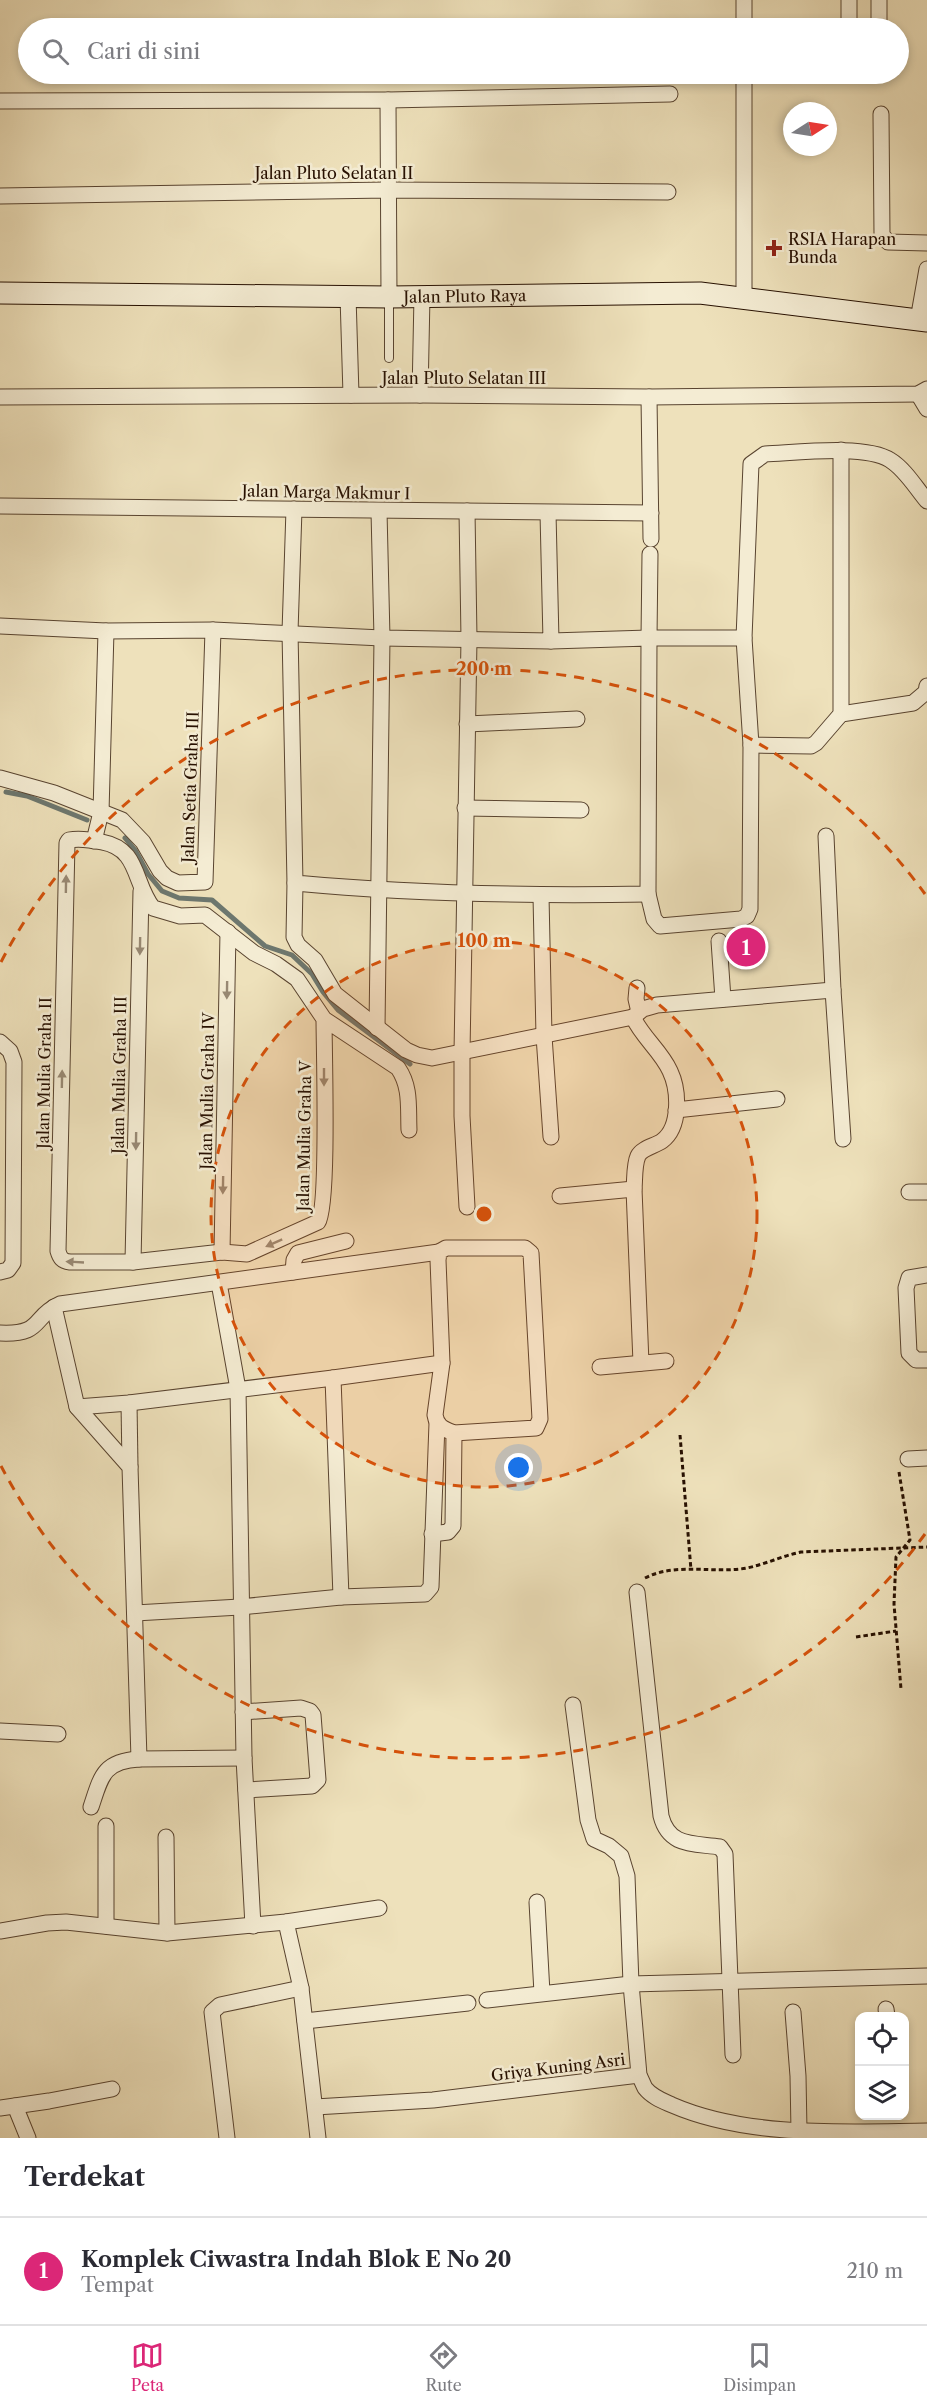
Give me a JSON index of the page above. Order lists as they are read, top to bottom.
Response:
{
  "streets": {
    "street": [
      "Jalan Pluto Selatan II",
      "Jalan Pluto Raya",
      "Jalan Pluto Selatan III",
      "Jalan Marga Makmur I",
      "Jalan Setia Graha III",
      "Jalan Mulia Graha II",
      "Jalan Mulia Graha III",
      "Jalan Mulia Graha IV",
      "Jalan Mulia Graha V",
      "Griya Kuning Asri"
    ]
  },
  "crossings": [
    ["Jalan Mulia Graha II", "Jalan Mulia Graha III"],
    ["Jalan Mulia Graha IV", "Jalan Mulia Graha V"]
  ],
  "one_way": ["Jalan Mulia Graha IV", "Jalan Mulia Graha V"],
  "places": {
    "health": ["RSIA Harapan Bunda"]
  },
  "north": "right",
  "page": {
    "search": "Cari di sini",
    "pins": "1",
    "heading": "Terdekat",
    "list": [
      {
        "mark": "1",
        "name": "Komplek Ciwastra Indah Blok E No 20",
        "note": "Tempat",
        "value": "210 m"
      }
    ],
    "nav": ["Peta", "Rute", "Disimpan"]
  },
  "rings": ["200 m", "100 m"]
}
